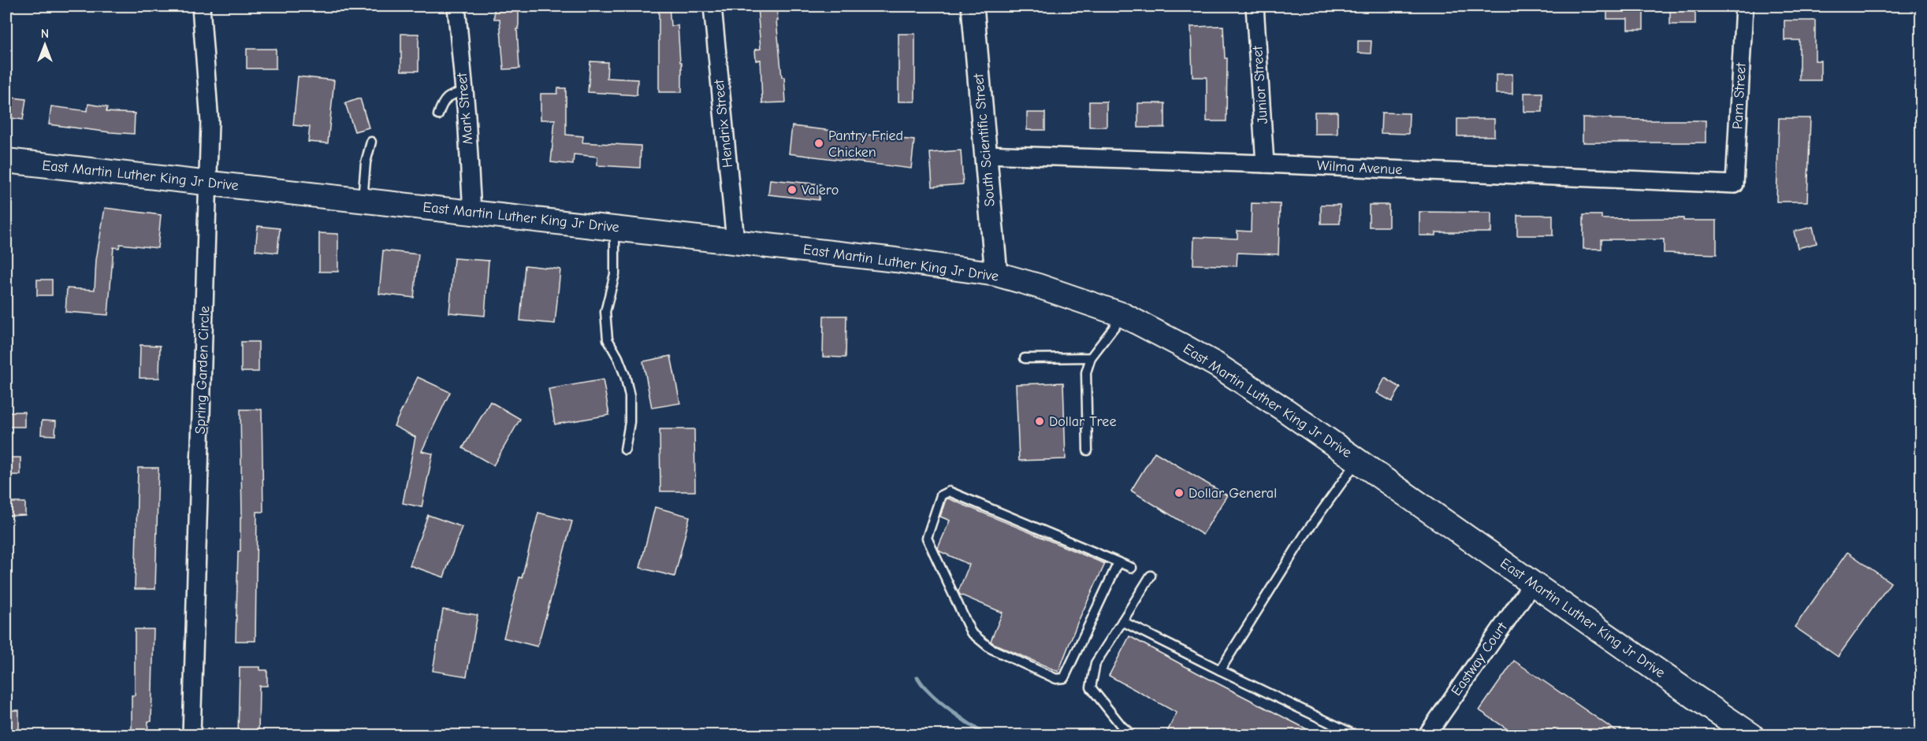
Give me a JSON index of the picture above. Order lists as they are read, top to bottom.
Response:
{
  "streets": {
    "main road": ["East Martin Luther King Jr Drive"],
    "street": [
      "Junior Street",
      "Pam Street",
      "Mark Street",
      "Hendrix Street",
      "South Scientific Street",
      "Wilma Avenue",
      "Spring Garden Circle",
      "Eastway Court"
    ]
  },
  "crossings": [
    ["Junior Street", "Wilma Avenue"],
    ["Pam Street", "Wilma Avenue"],
    ["Mark Street", "East Martin Luther King Jr Drive"],
    ["Hendrix Street", "East Martin Luther King Jr Drive"],
    ["South Scientific Street", "Wilma Avenue"],
    ["South Scientific Street", "East Martin Luther King Jr Drive"],
    ["East Martin Luther King Jr Drive", "Spring Garden Circle"],
    ["East Martin Luther King Jr Drive", "Eastway Court"]
  ],
  "places": [
    "Pantry Fried Chicken",
    "Valero",
    "Dollar Tree",
    "Dollar General"
  ],
  "north": "top"
}
